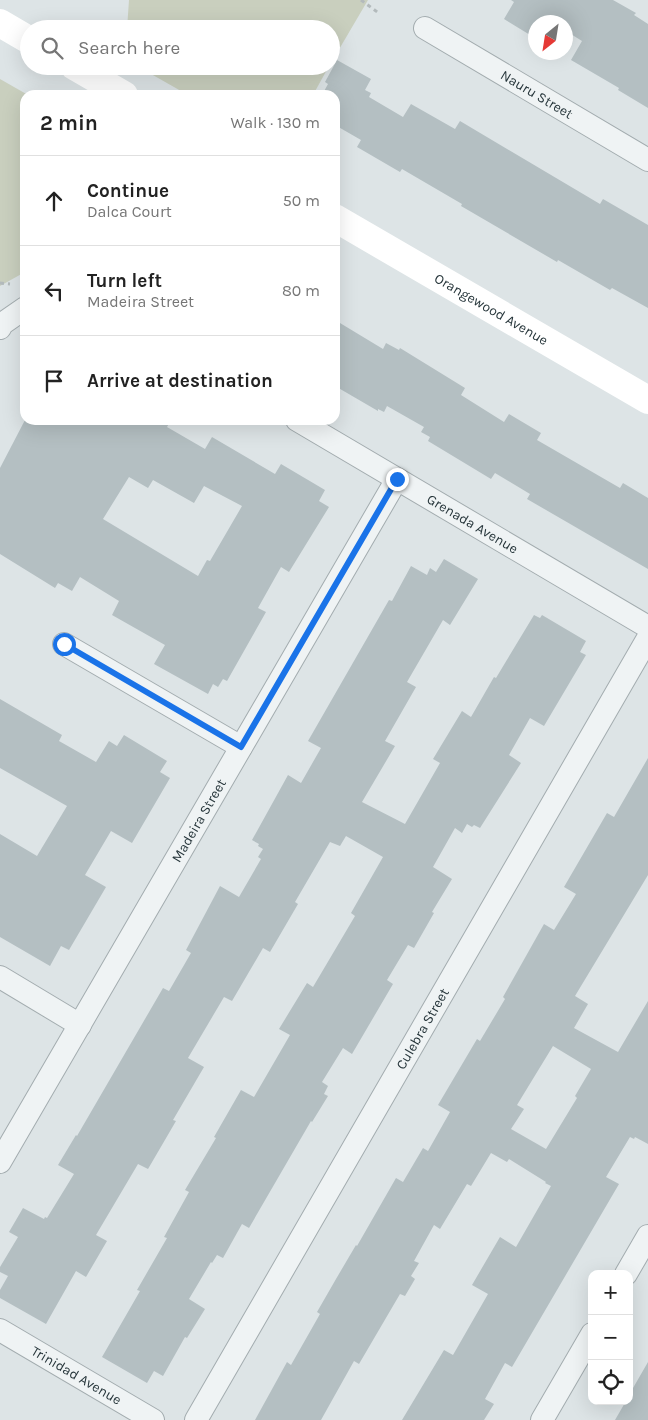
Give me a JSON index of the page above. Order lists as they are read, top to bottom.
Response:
{
  "streets": {
    "street": [
      "Nauru Street",
      "Orangewood Avenue",
      "Grenada Avenue",
      "Madeira Street",
      "Culebra Street",
      "Trinidad Avenue"
    ]
  },
  "crossings": [
    ["Grenada Avenue", "Madeira Street"]
  ],
  "north": "bottom left",
  "page": {
    "search": "Search here",
    "heading": ["2 min", "Walk · 130 m"],
    "list": [
      ["Continue", "Dalca Court", "50 m"],
      ["Turn left", "Madeira Street", "80 m"],
      "Arrive at destination"
    ],
    "map_buttons": ["+", "−"]
  }
}
